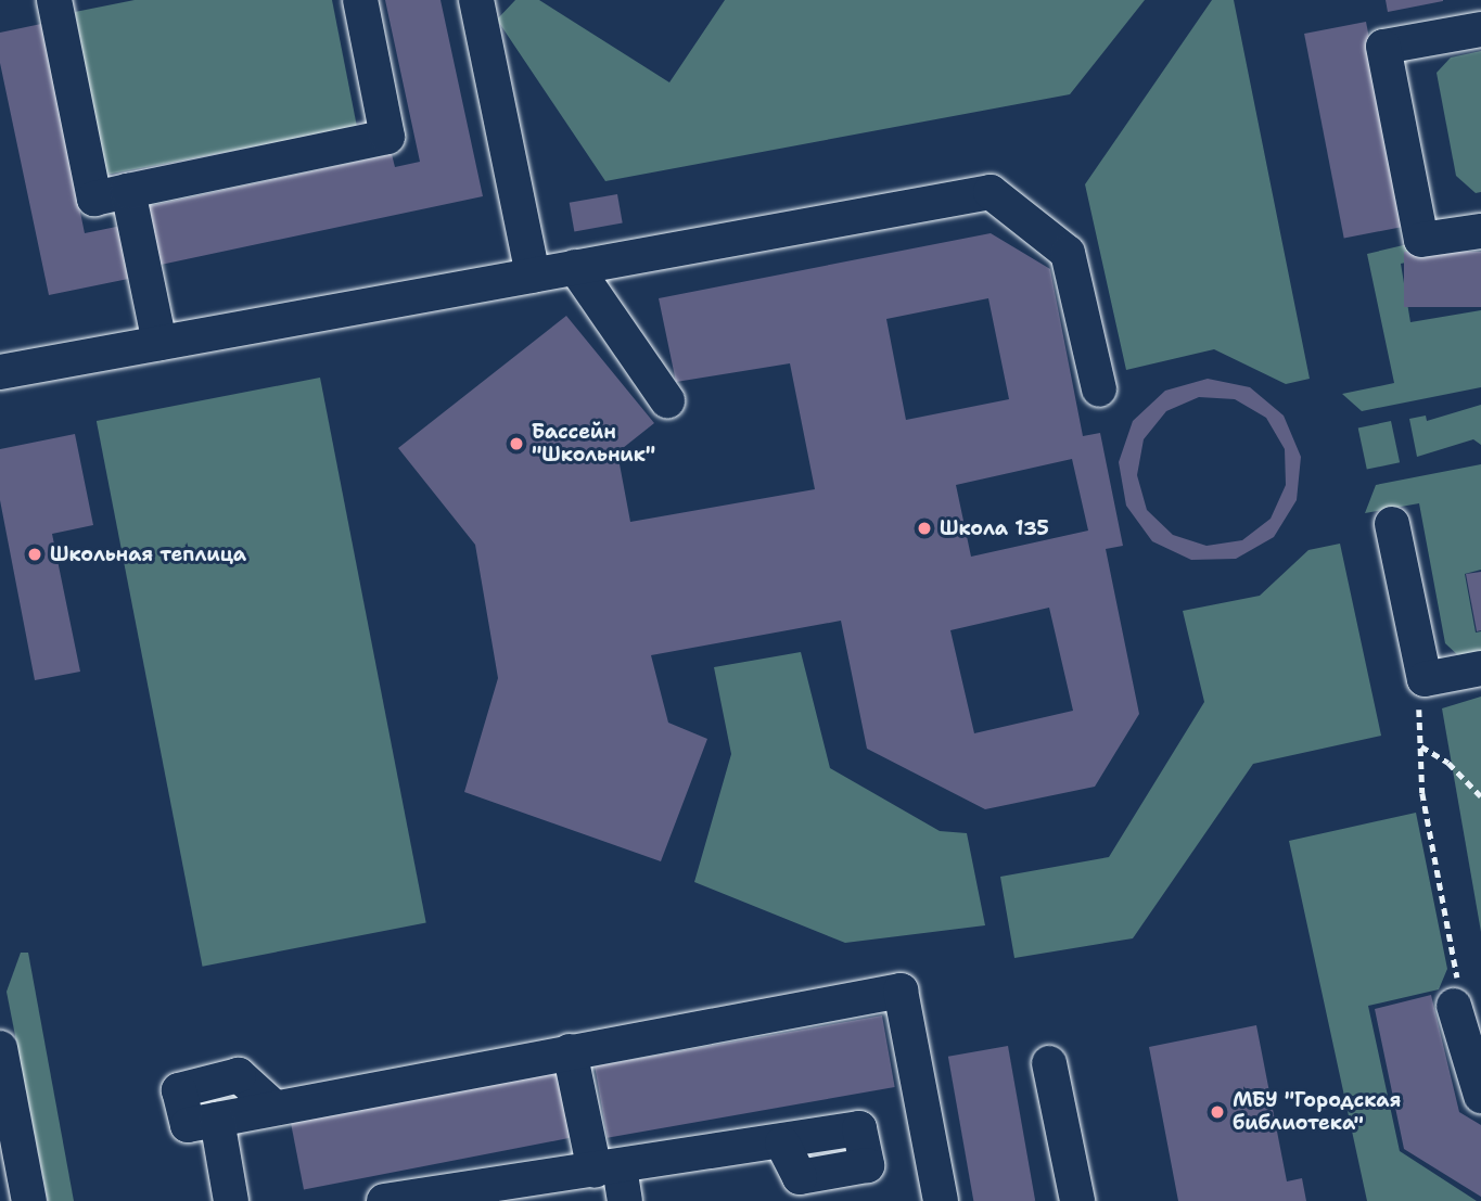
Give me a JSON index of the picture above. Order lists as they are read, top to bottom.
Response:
{
  "places": [
    "Бассейн \"Школьник\"",
    "Школа 135",
    "Школьная теплица",
    "МБУ \"Городская библиотека\""
  ]
}
